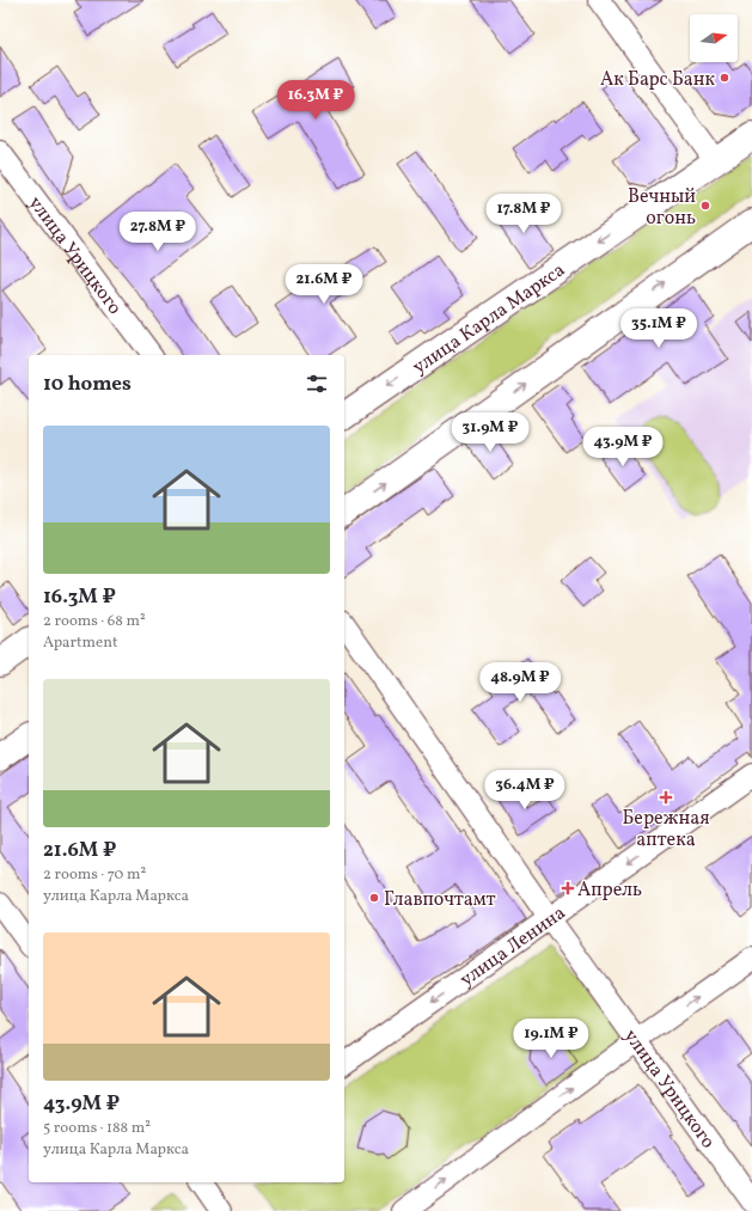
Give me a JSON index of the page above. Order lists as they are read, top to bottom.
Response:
{
  "streets": {
    "main road": ["улица Карла Маркса"],
    "street": ["улица Урицкого", "улица Ленина"]
  },
  "crossings": [
    ["улица Урицкого", "улица Ленина"]
  ],
  "places": {
    "other": ["Ак Барс Банк", "Вечный огонь", "Главпочтамт"],
    "health": ["Бережная аптека", "Апрель"]
  },
  "north": "right",
  "page": {
    "price": [
      "16.3M ₽",
      "17.8M ₽",
      "27.8M ₽",
      "21.6M ₽",
      "35.1M ₽",
      "31.9M ₽",
      "43.9M ₽",
      "48.9M ₽",
      "36.4M ₽",
      "19.1M ₽"
    ],
    "heading": "10 homes",
    "list": [
      {
        "name": "16.3M ₽",
        "note": "2 rooms · 68 m² · Apartment"
      },
      {
        "name": "21.6M ₽",
        "note": "2 rooms · 70 m² · улица Карла Маркса"
      },
      {
        "name": "43.9M ₽",
        "note": "5 rooms · 188 m² · улица Карла Маркса"
      }
    ]
  }
}
